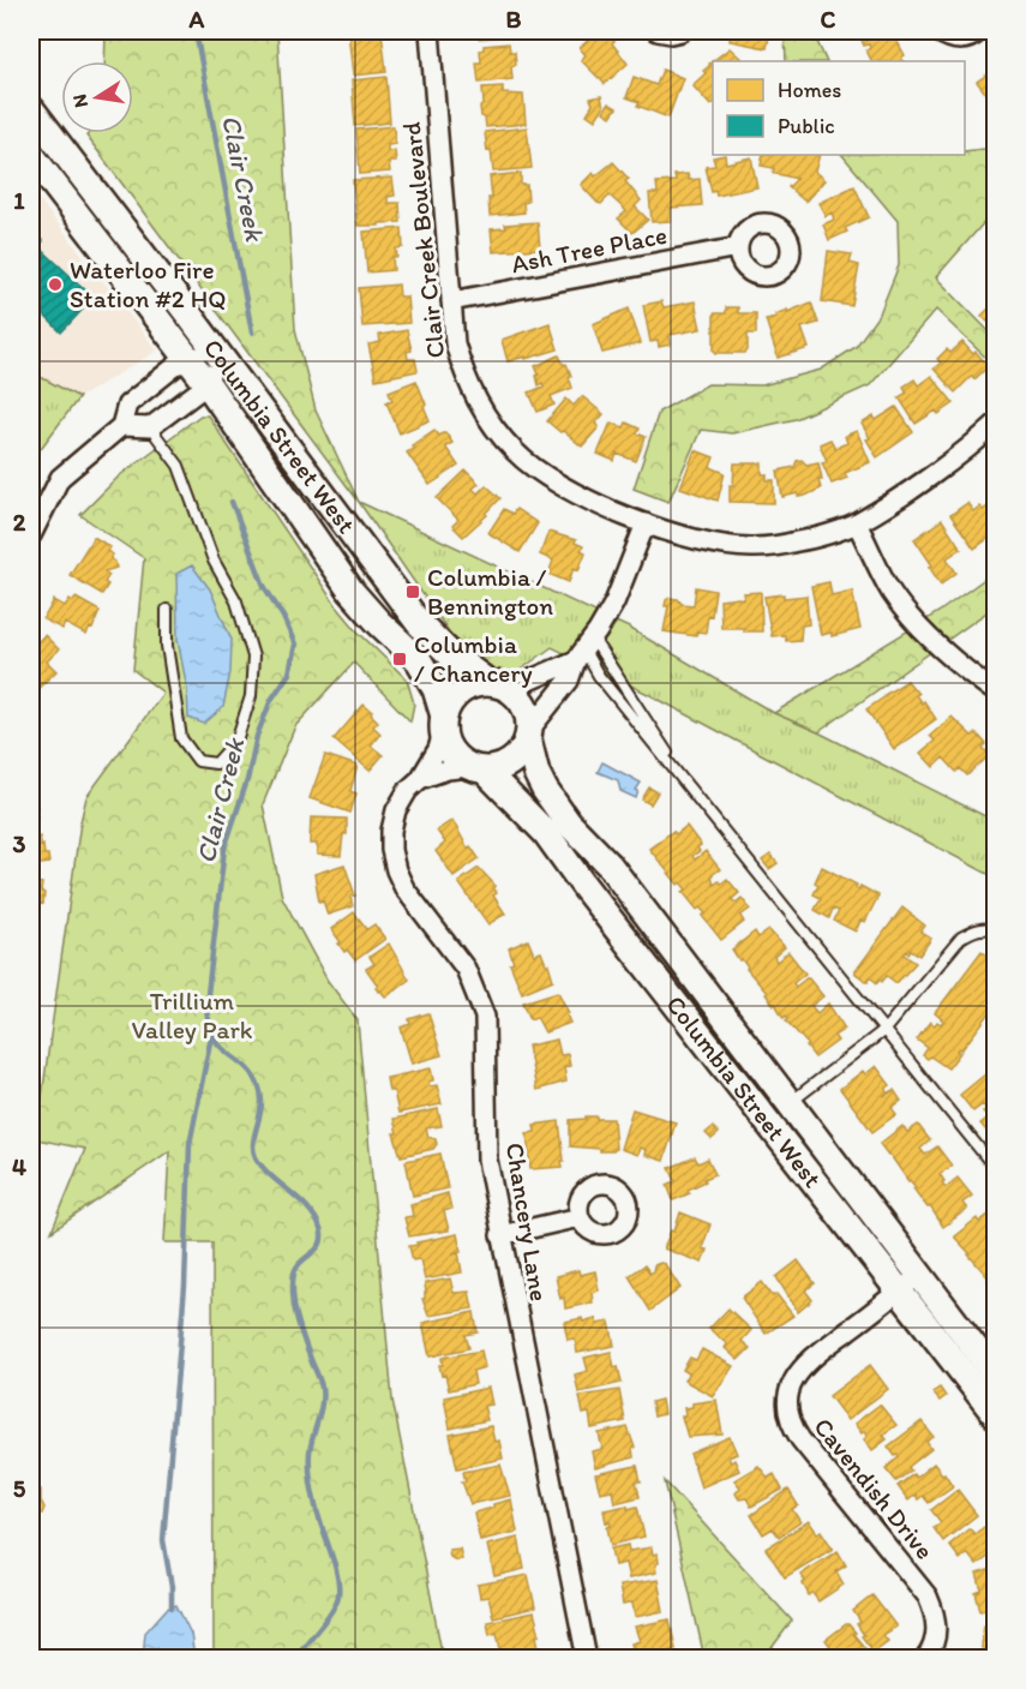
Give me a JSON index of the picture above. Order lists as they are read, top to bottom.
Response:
{
  "streets": {
    "main road": ["Columbia Street West"],
    "street": [
      "Clair Creek Boulevard",
      "Ash Tree Place",
      "Chancery Lane",
      "Cavendish Drive"
    ]
  },
  "crossings": [
    ["Clair Creek Boulevard", "Ash Tree Place"],
    ["Columbia Street West", "Chancery Lane"],
    ["Columbia Street West", "Cavendish Drive"]
  ],
  "water": ["Clair Creek"],
  "parks": ["Trillium Valley Park"],
  "places": {
    "other": ["Waterloo Fire Station #2 HQ"],
    "transit": ["Columbia / Bennington", "Columbia / Chancery"]
  },
  "legend": ["Homes", "Public"],
  "north": "left",
  "grid": {
    "columns": ["A", "B", "C"],
    "rows": [
      "1",
      "2",
      "3",
      "4",
      "5"
    ]
  }
}
